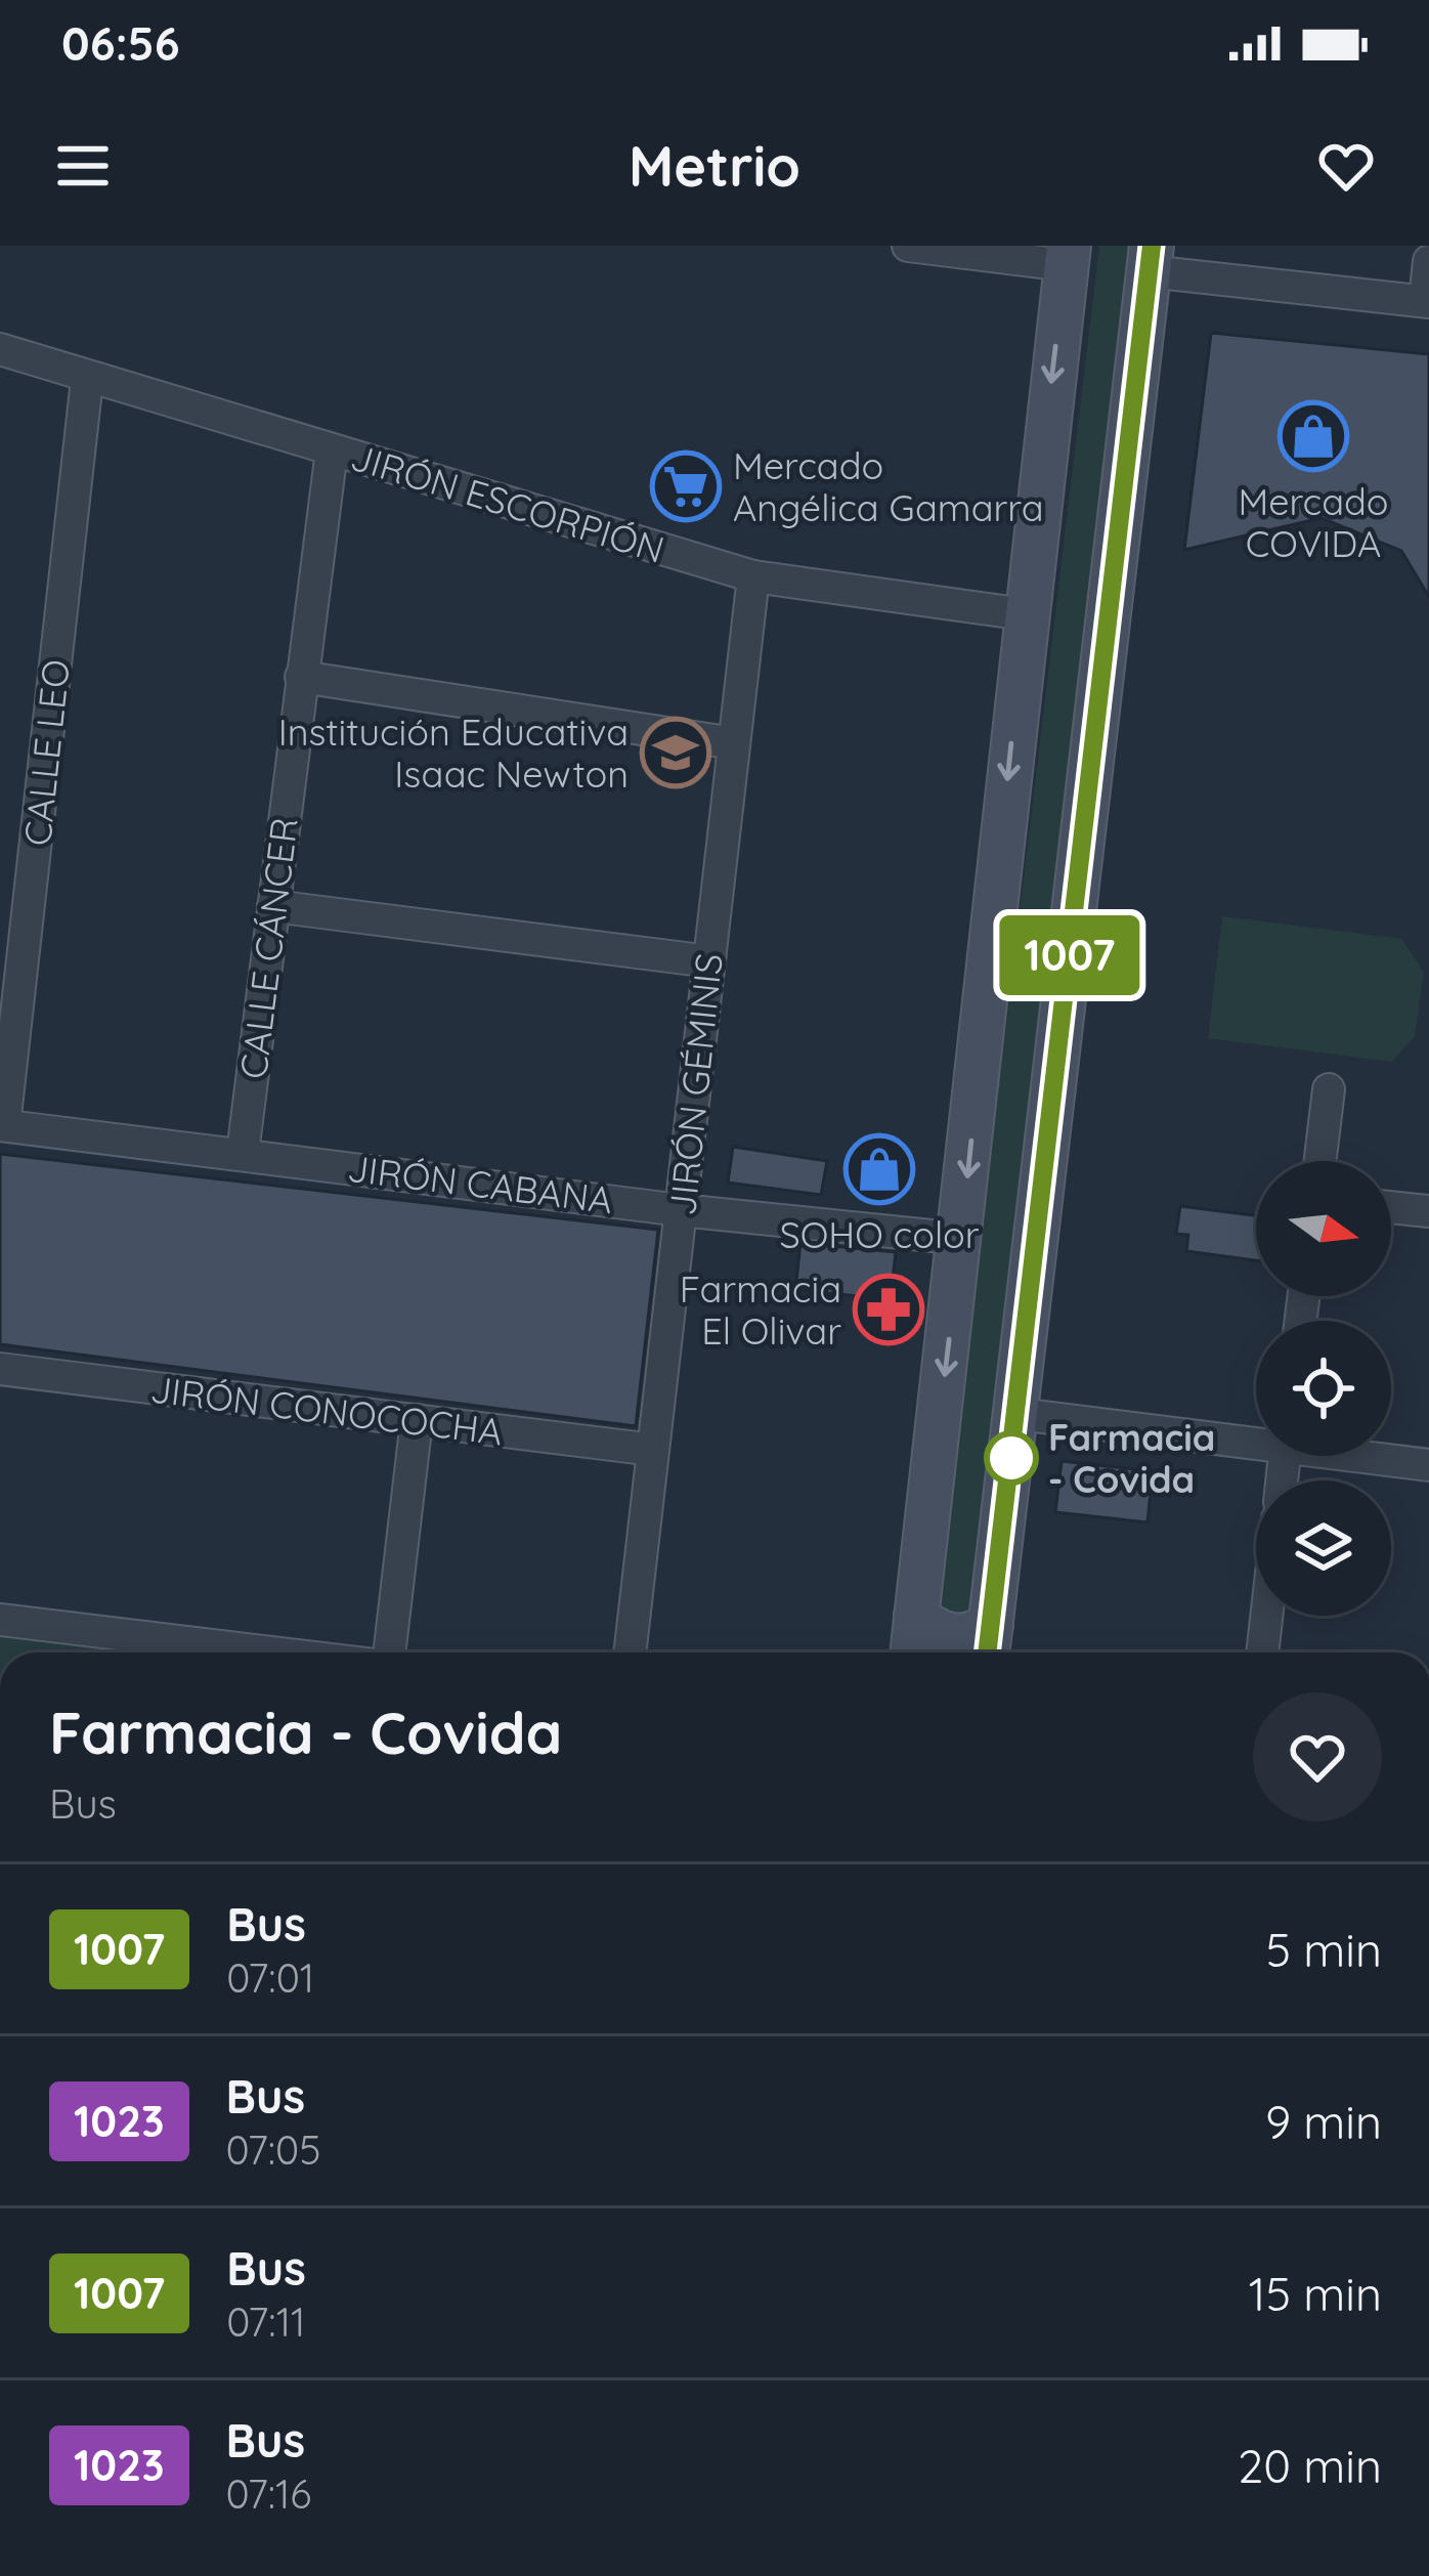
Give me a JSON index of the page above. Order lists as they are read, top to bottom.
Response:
{
  "streets": {
    "street": [
      "JIRÓN ESCORPIÓN",
      "CALLE LEO",
      "CALLE CÁNCER",
      "JIRÓN GÉMINIS",
      "JIRÓN CABANA",
      "JIRÓN CONOCOCHA"
    ]
  },
  "crossings": [
    ["JIRÓN ESCORPIÓN", "CALLE LEO"],
    ["JIRÓN ESCORPIÓN", "CALLE CÁNCER"],
    ["JIRÓN ESCORPIÓN", "JIRÓN GÉMINIS"],
    ["CALLE LEO", "JIRÓN CABANA"],
    ["CALLE CÁNCER", "JIRÓN CABANA"],
    ["JIRÓN GÉMINIS", "JIRÓN CABANA"],
    ["JIRÓN GÉMINIS", "JIRÓN CONOCOCHA"]
  ],
  "places": {
    "shop": ["Mercado COVIDA", "SOHO color"],
    "supermarket": ["Mercado Angélica Gamarra"],
    "school or university": ["Institución Educativa Isaac Newton"],
    "pharmacy": ["Farmacia El Olivar"],
    "other": ["Farmacia - Covida"]
  },
  "lines": ["bus line 1007"],
  "north": "right",
  "page": {
    "status": "06:56",
    "header": "Metrio",
    "on_map": "1007",
    "heading": ["Farmacia - Covida", "Bus"],
    "list": [
      {
        "mark": "1007",
        "name": "Bus",
        "note": "07:01",
        "value": "5 min"
      },
      {
        "mark": "1023",
        "name": "Bus",
        "note": "07:05",
        "value": "9 min"
      },
      {
        "mark": "1007",
        "name": "Bus",
        "note": "07:11",
        "value": "15 min"
      },
      {
        "mark": "1023",
        "name": "Bus",
        "note": "07:16",
        "value": "20 min"
      }
    ]
  }
}
